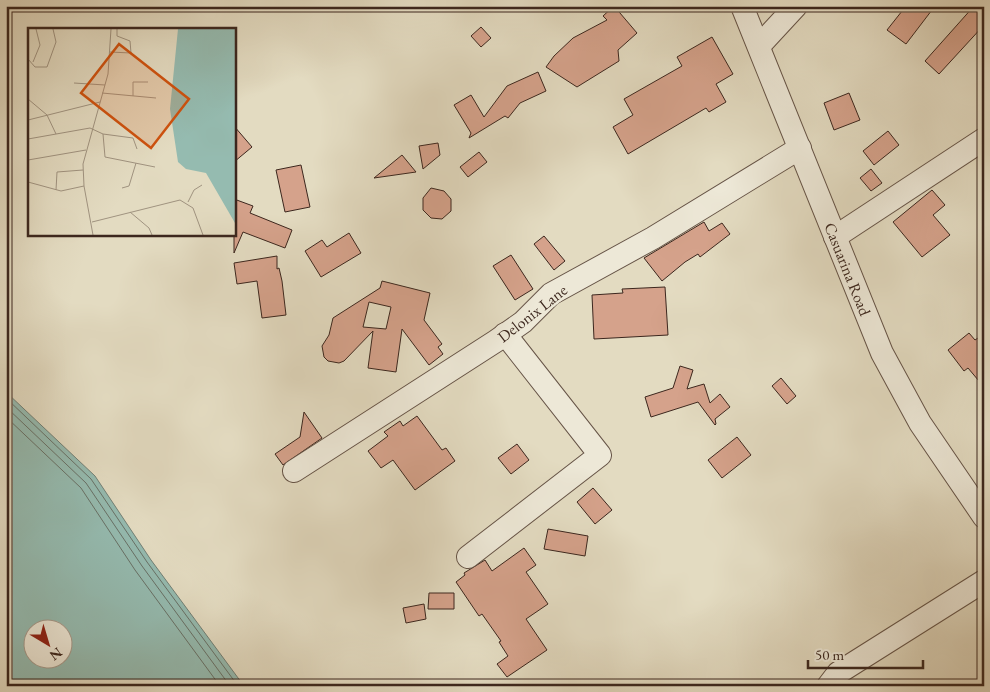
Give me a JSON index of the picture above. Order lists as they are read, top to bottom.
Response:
{
  "streets": {
    "street": ["Casuarina Road", "Delonix Lane"]
  },
  "crossings": [
    ["Casuarina Road", "Delonix Lane"]
  ],
  "scale_bar": "50 m",
  "north": "bottom right"
}
